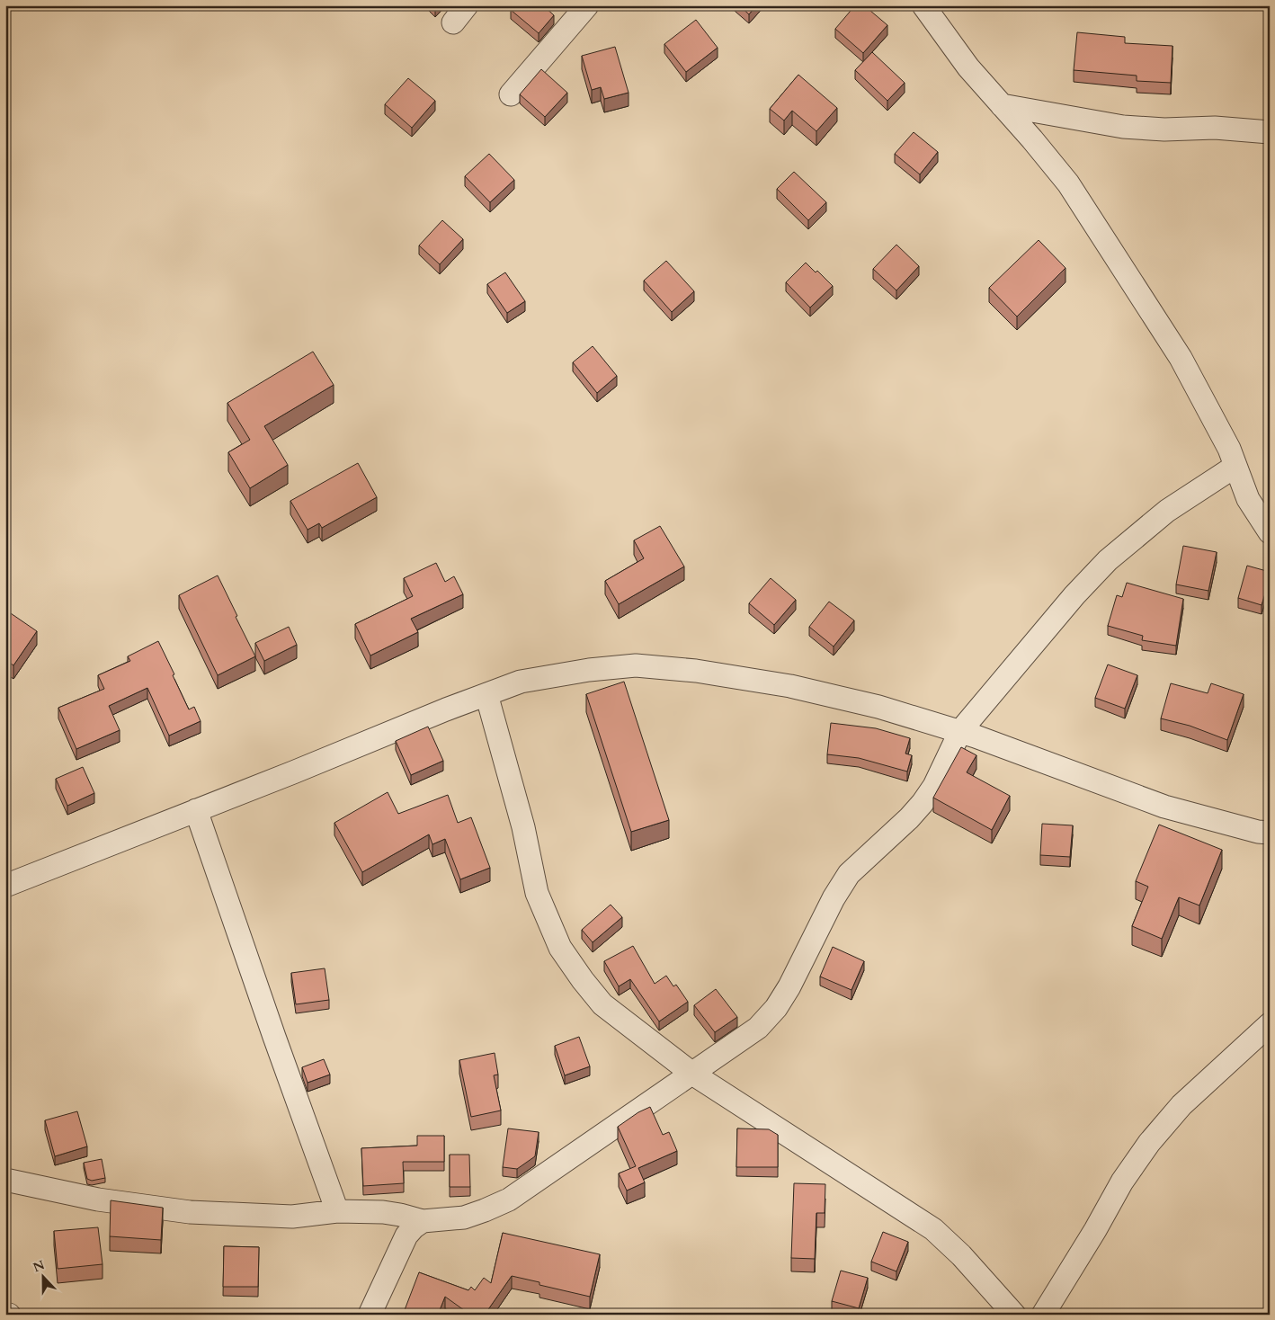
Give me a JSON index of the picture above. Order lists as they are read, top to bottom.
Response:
{
  "north": "top"
}
